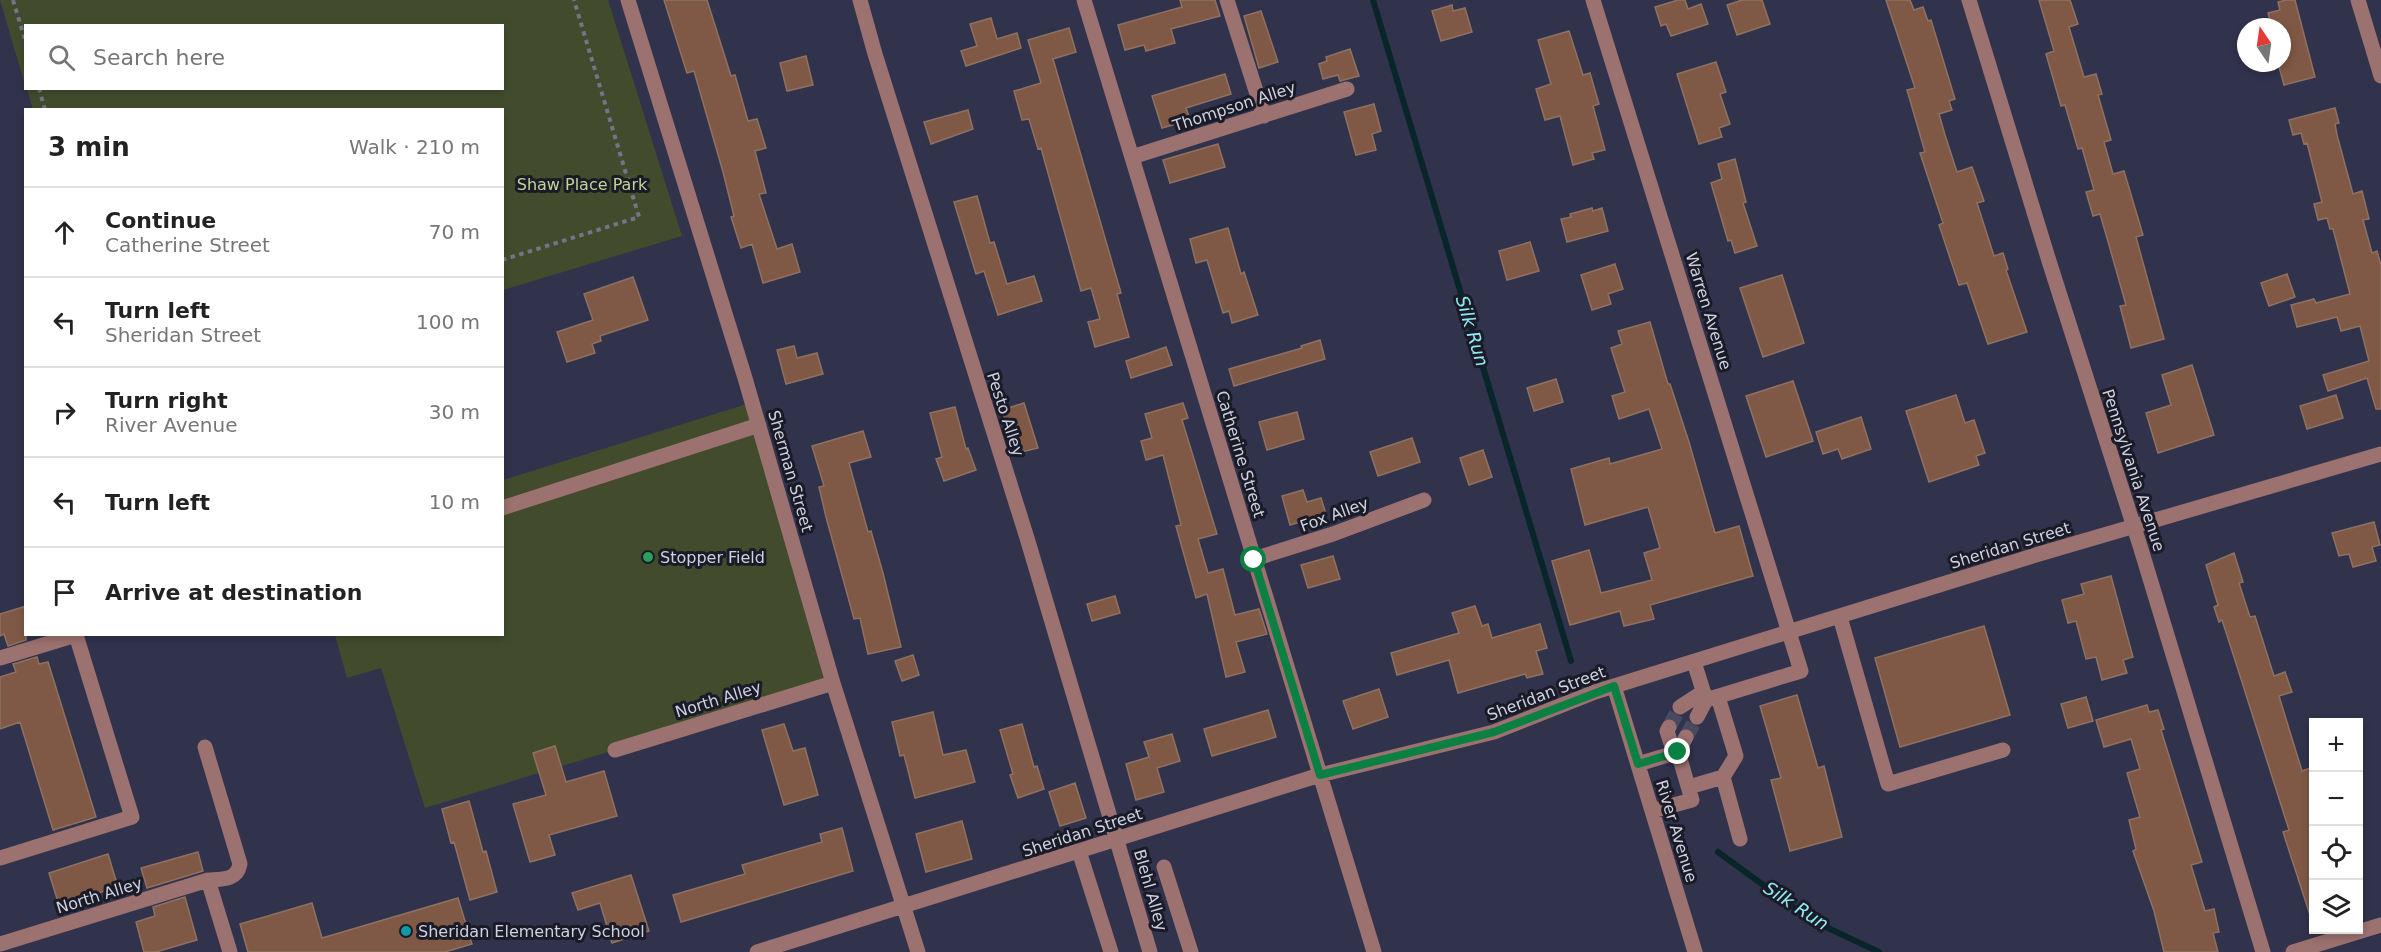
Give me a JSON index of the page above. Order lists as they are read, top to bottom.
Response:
{
  "streets": {
    "street": [
      "Thompson Alley",
      "Warren Avenue",
      "Pesto Alley",
      "Catherine Street",
      "Pennsylvania Avenue",
      "Sherman Street",
      "Fox Alley",
      "Sheridan Street",
      "North Alley",
      "River Avenue",
      "Blehl Alley"
    ]
  },
  "crossings": [
    ["Thompson Alley", "Catherine Street"],
    ["Warren Avenue", "Sheridan Street"],
    ["Pesto Alley", "Sheridan Street"],
    ["Pesto Alley", "Blehl Alley"],
    ["Catherine Street", "Fox Alley"],
    ["Catherine Street", "Sheridan Street"],
    ["Pennsylvania Avenue", "Sheridan Street"],
    ["Sherman Street", "Sheridan Street"],
    ["Sherman Street", "North Alley"],
    ["Sheridan Street", "River Avenue"],
    ["Sheridan Street", "Blehl Alley"]
  ],
  "water": ["Silk Run"],
  "parks": ["Shaw Place Park"],
  "places": ["Stopper Field", "Sheridan Elementary School"],
  "north": "top",
  "page": {
    "search": "Search here",
    "heading": ["3 min", "Walk · 210 m"],
    "list": [
      ["Continue", "Catherine Street", "70 m"],
      ["Turn left", "Sheridan Street", "100 m"],
      ["Turn right", "River Avenue", "30 m"],
      ["Turn left", "10 m"],
      "Arrive at destination"
    ],
    "map_buttons": ["+", "−"]
  }
}
